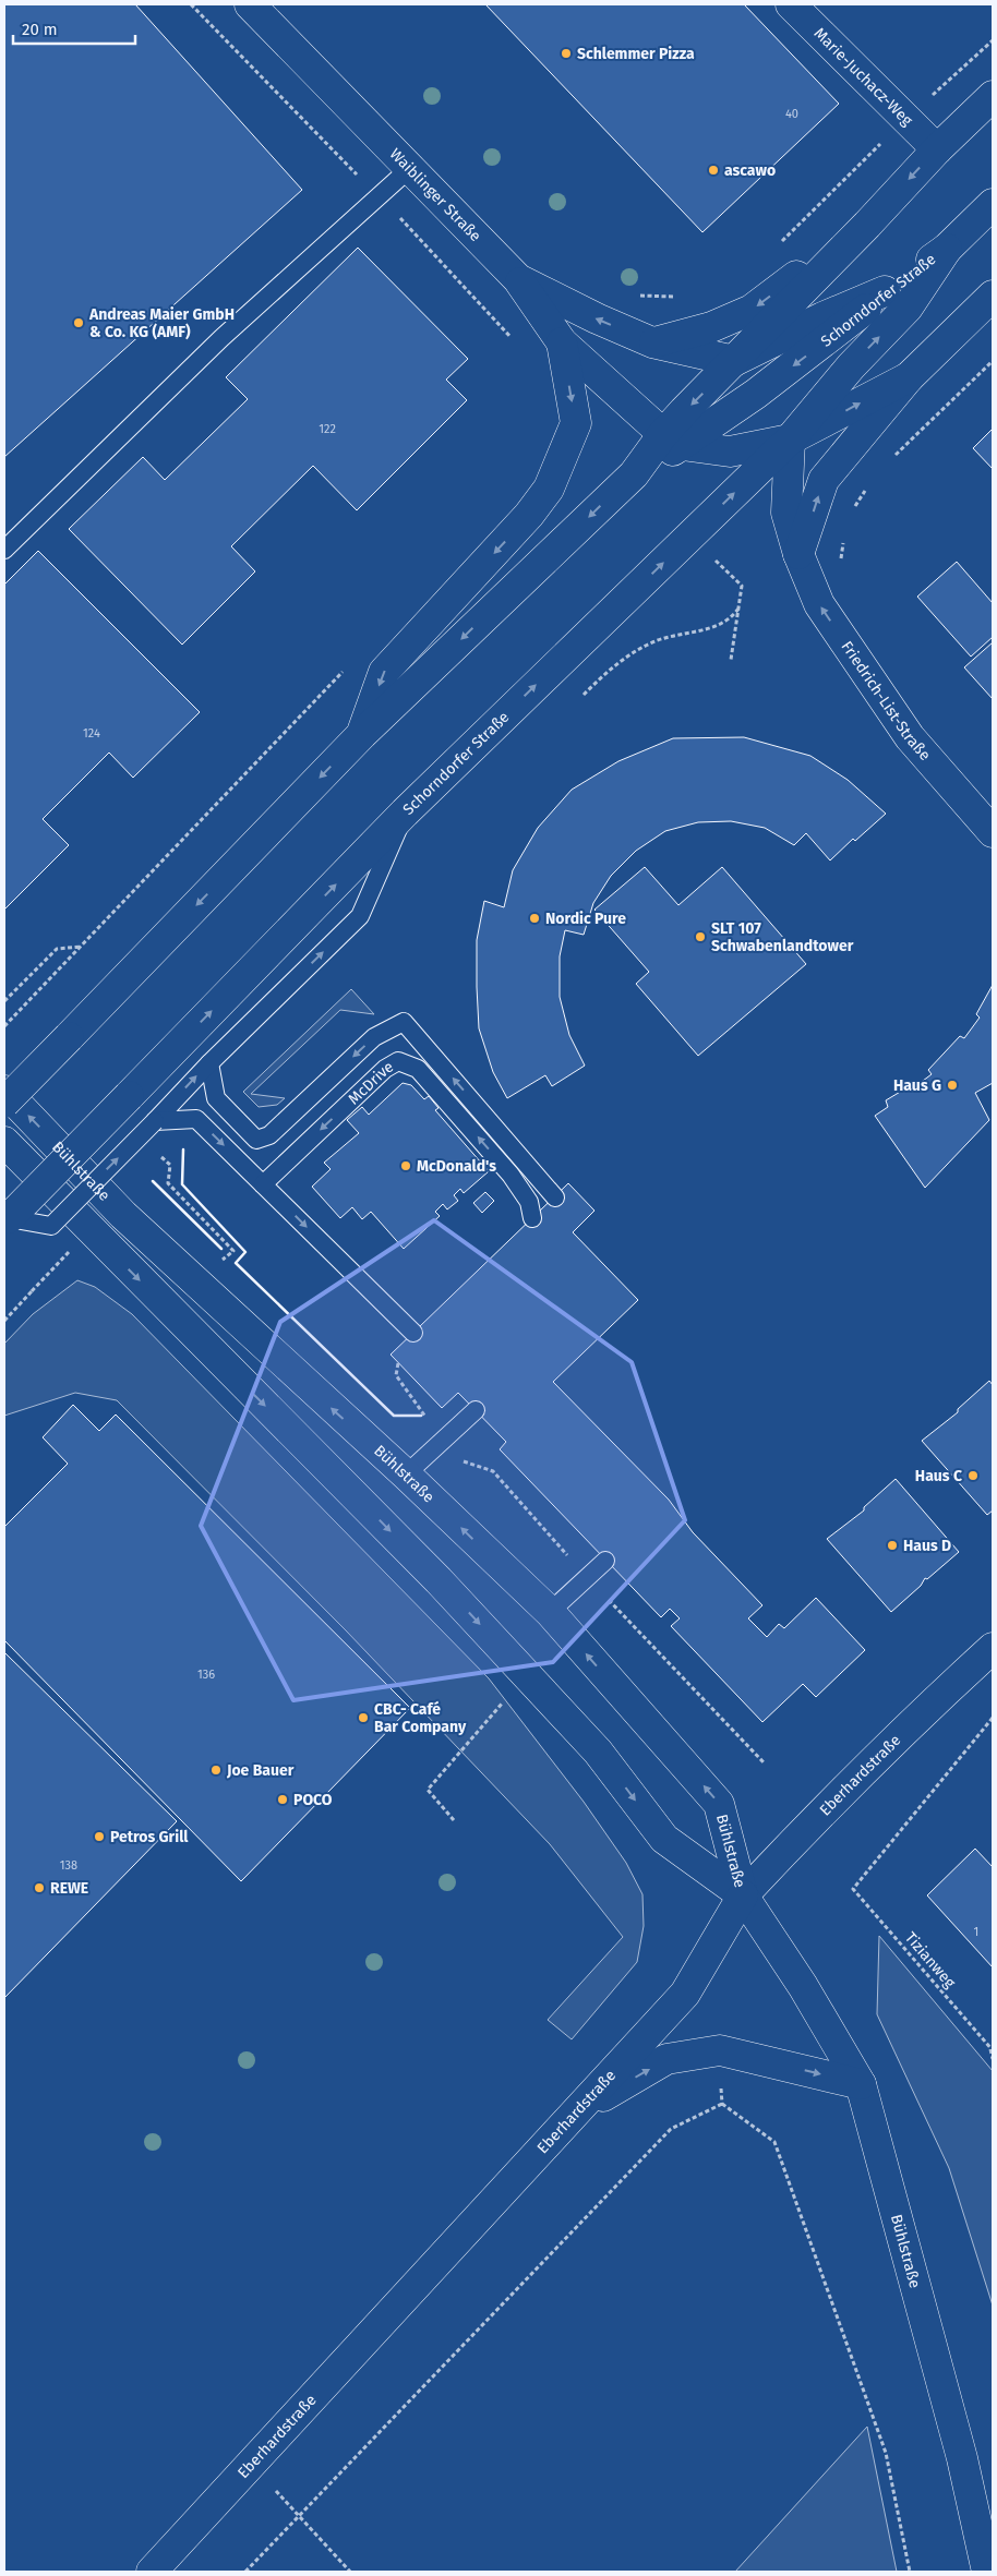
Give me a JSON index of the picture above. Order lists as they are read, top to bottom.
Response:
{
  "streets": {
    "main road": [
      "Marie-Juchacz-Weg",
      "Waiblinger Straße",
      "Schorndorfer Straße",
      "Friedrich-List-Straße",
      "Bühlstraße",
      "Eberhardstraße"
    ],
    "lane": ["McDrive"],
    "path": ["Tizianweg"]
  },
  "crossings": [
    ["Marie-Juchacz-Weg", "Schorndorfer Straße"],
    ["Waiblinger Straße", "Schorndorfer Straße"],
    ["Schorndorfer Straße", "Friedrich-List-Straße"],
    ["Bühlstraße", "Eberhardstraße"]
  ],
  "one_way": ["Friedrich-List-Straße"],
  "places": [
    "Schlemmer Pizza",
    "ascawo",
    "Andreas Maier GmbH & Co. KG (AMF)",
    "Nordic Pure",
    "SLT 107 Schwabenlandtower",
    "Haus G",
    "McDonald's",
    "Haus C",
    "Haus D",
    "CBC- Café Bar Company",
    "Joe Bauer",
    "POCO",
    "Petros Grill",
    "REWE"
  ],
  "house_numbers": [
    "40",
    "122",
    "124",
    "136",
    "138",
    "1"
  ],
  "scale_bar": "20 m"
}
